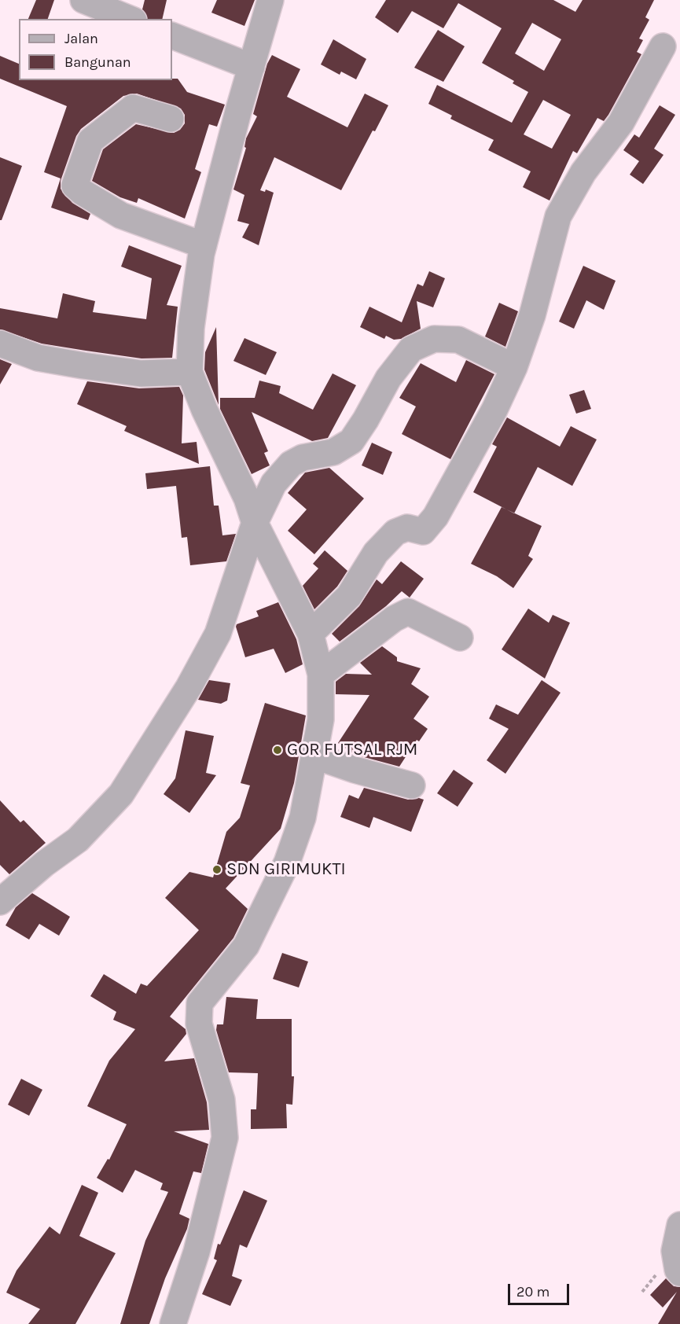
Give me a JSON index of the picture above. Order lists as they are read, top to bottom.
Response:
{
  "places": ["GOR FUTSAL RJM", "SDN GIRIMUKTI"],
  "legend": ["Jalan", "Bangunan"],
  "scale_bar": "20 m"
}
